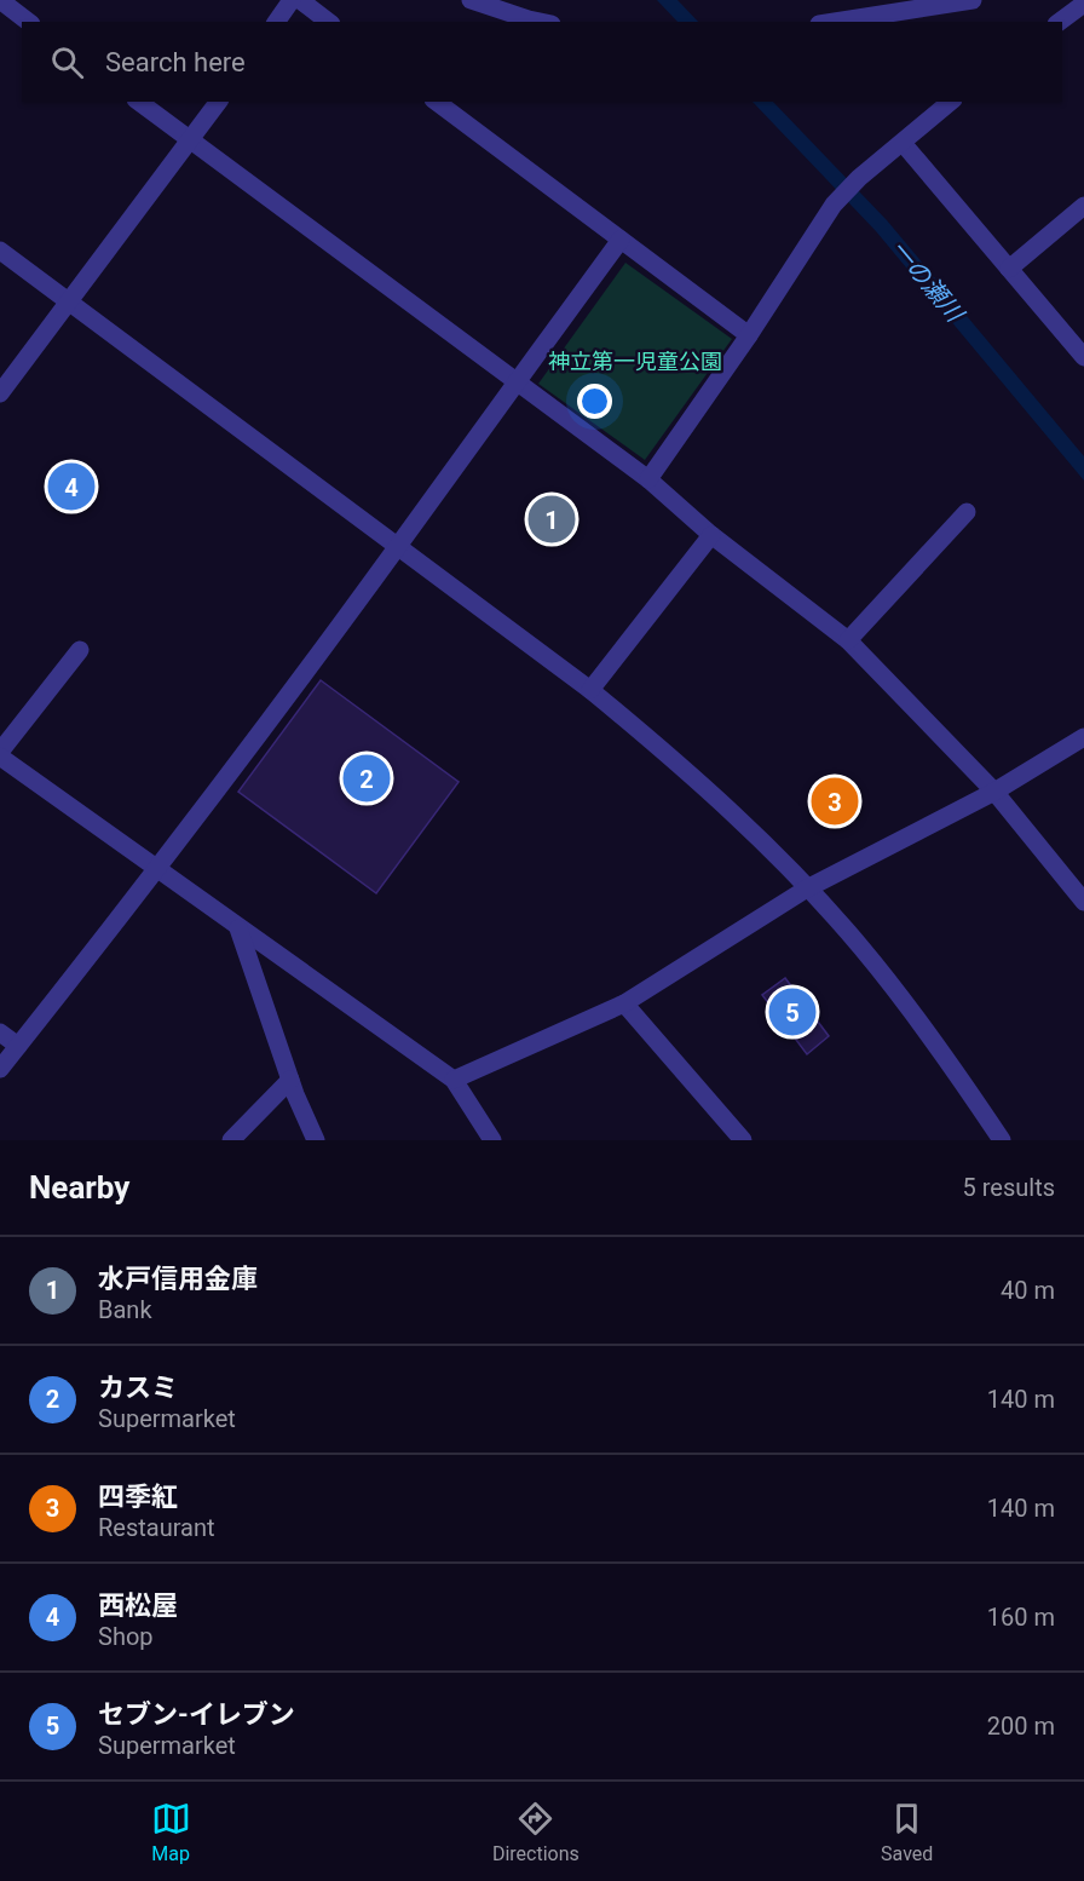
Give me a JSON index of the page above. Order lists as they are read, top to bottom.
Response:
{
  "water": ["一の瀬川"],
  "parks": ["神立第一児童公園"],
  "page": {
    "search": "Search here",
    "pins": [
      "4",
      "1",
      "2",
      "3",
      "5"
    ],
    "heading": ["Nearby", "5 results"],
    "list": [
      {
        "mark": "1",
        "name": "水戸信用金庫",
        "note": "Bank",
        "value": "40 m"
      },
      {
        "mark": "2",
        "name": "カスミ",
        "note": "Supermarket",
        "value": "140 m"
      },
      {
        "mark": "3",
        "name": "四季紅",
        "note": "Restaurant",
        "value": "140 m"
      },
      {
        "mark": "4",
        "name": "西松屋",
        "note": "Shop",
        "value": "160 m"
      },
      {
        "mark": "5",
        "name": "セブン-イレブン",
        "note": "Supermarket",
        "value": "200 m"
      }
    ],
    "nav": ["Map", "Directions", "Saved"]
  }
}
